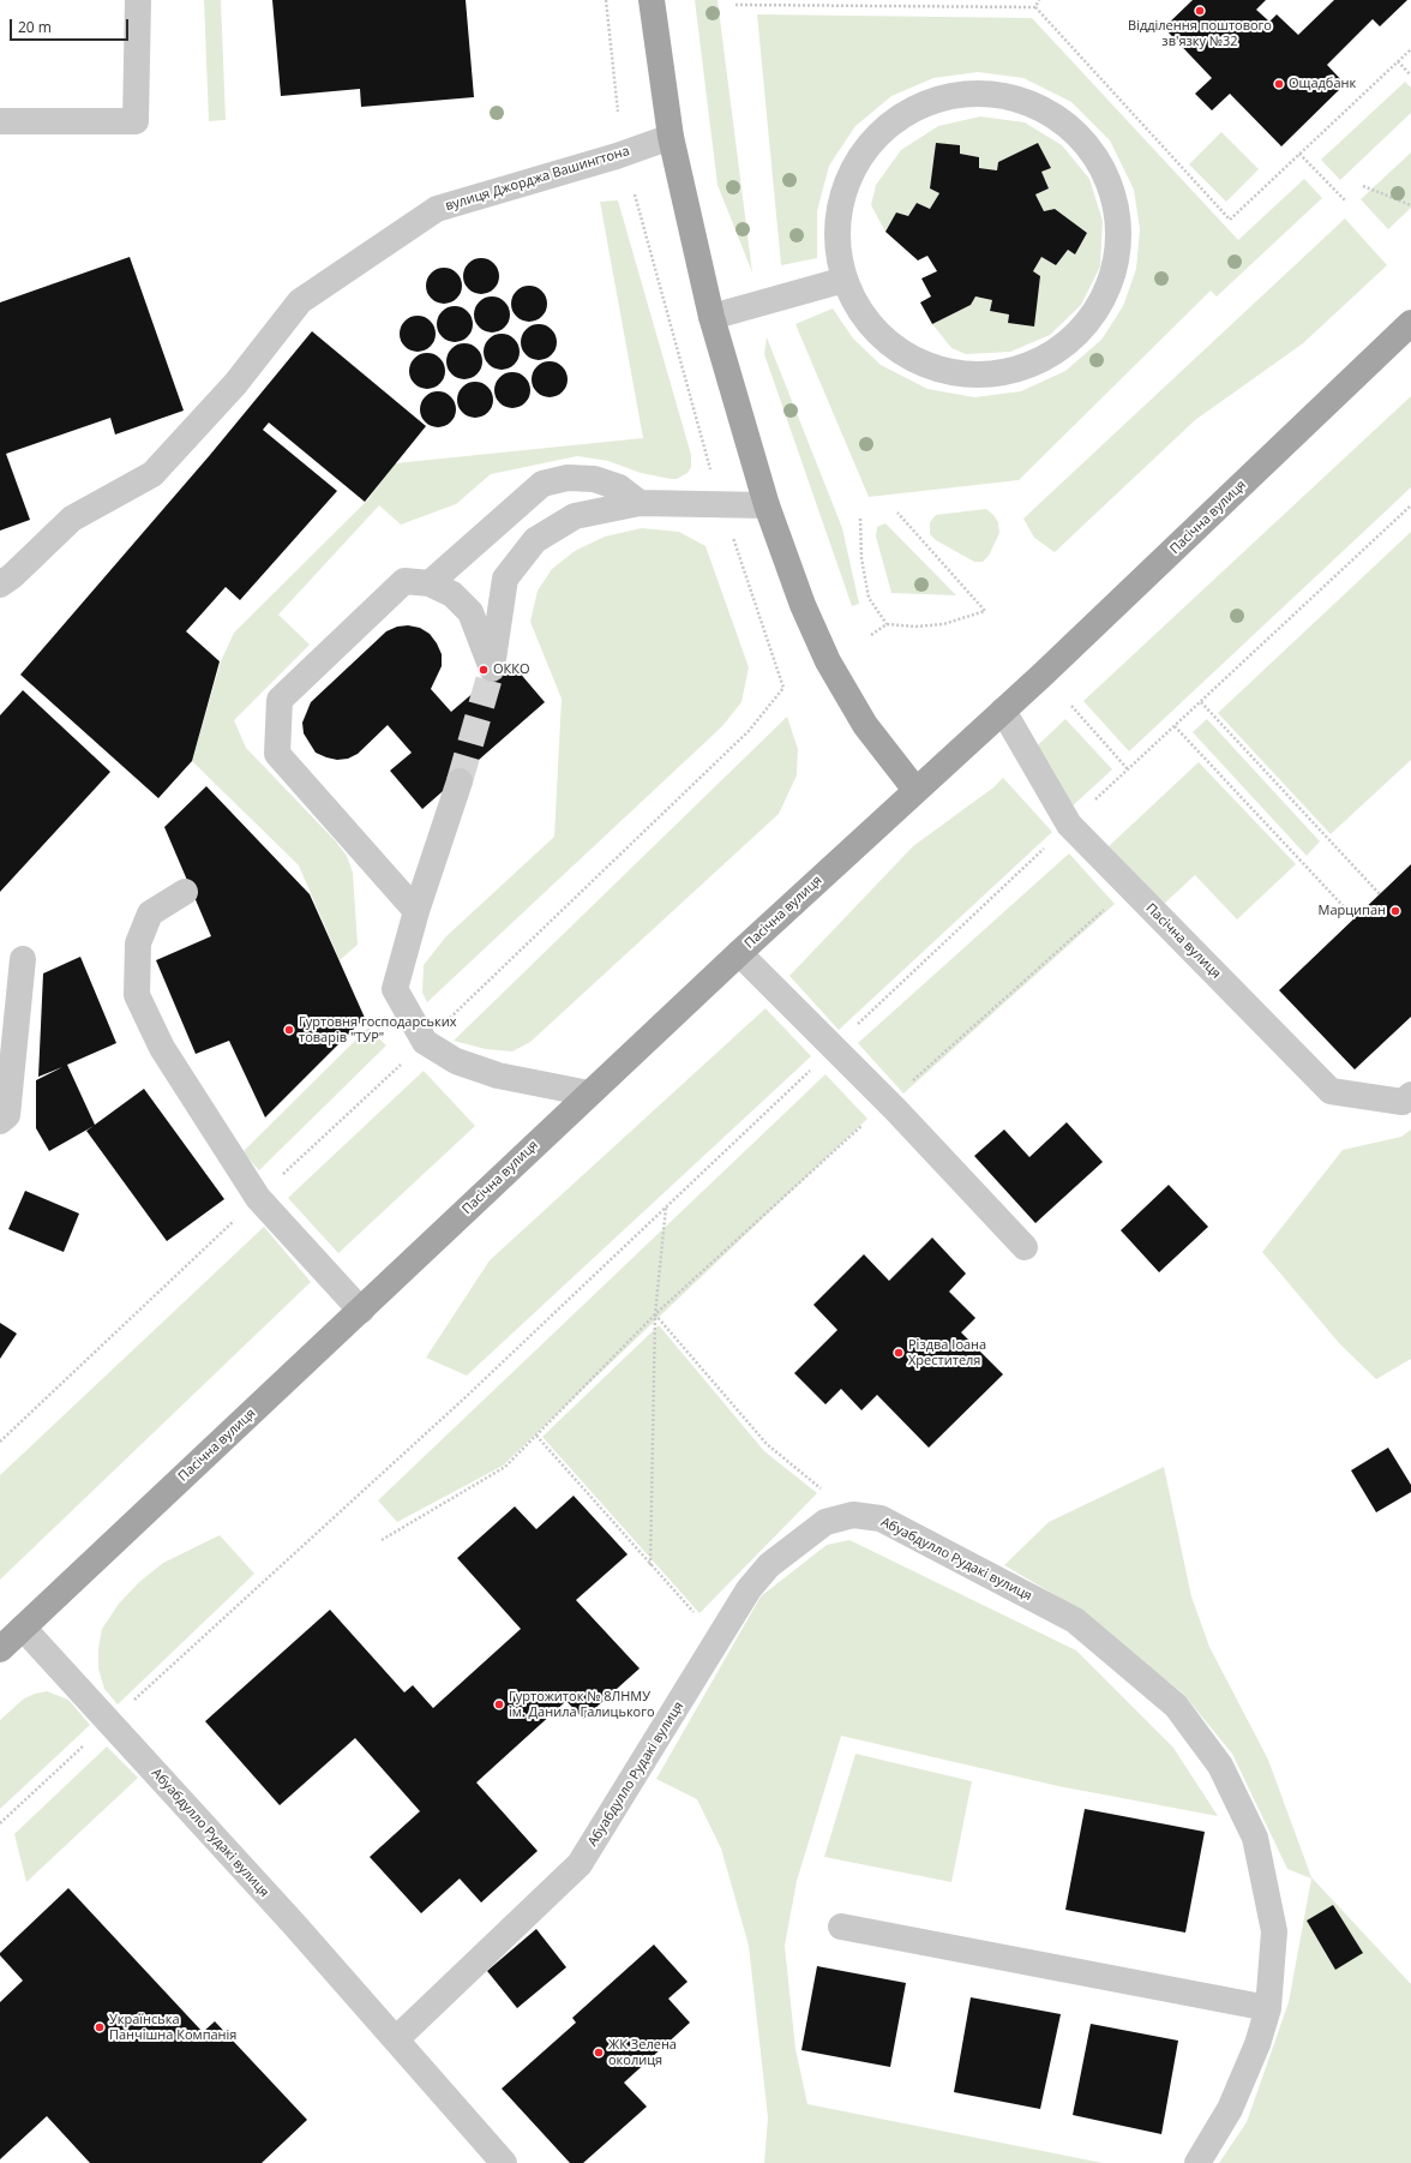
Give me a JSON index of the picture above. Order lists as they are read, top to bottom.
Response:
{
  "streets": {
    "main road": ["Пасічна вулиця"],
    "street": ["вулиця Джорджа Вашингтона", "Абуабдулло Рудакі вулиця"]
  },
  "crossings": [
    ["Пасічна вулиця", "Абуабдулло Рудакі вулиця"]
  ],
  "places": [
    "Відділення поштового зв'язку №32",
    "Ощадбанк",
    "ОККО",
    "Марципан",
    "Гуртовня господарських товарів \"ТУР\"",
    "Різдва Іоана Хрестителя",
    "Гуртожиток № 8ЛНМУ ім. Данила Галицького",
    "Українська Панчішна Компанія",
    "ЖК Зелена околиця"
  ],
  "scale_bar": "20 m"
}
